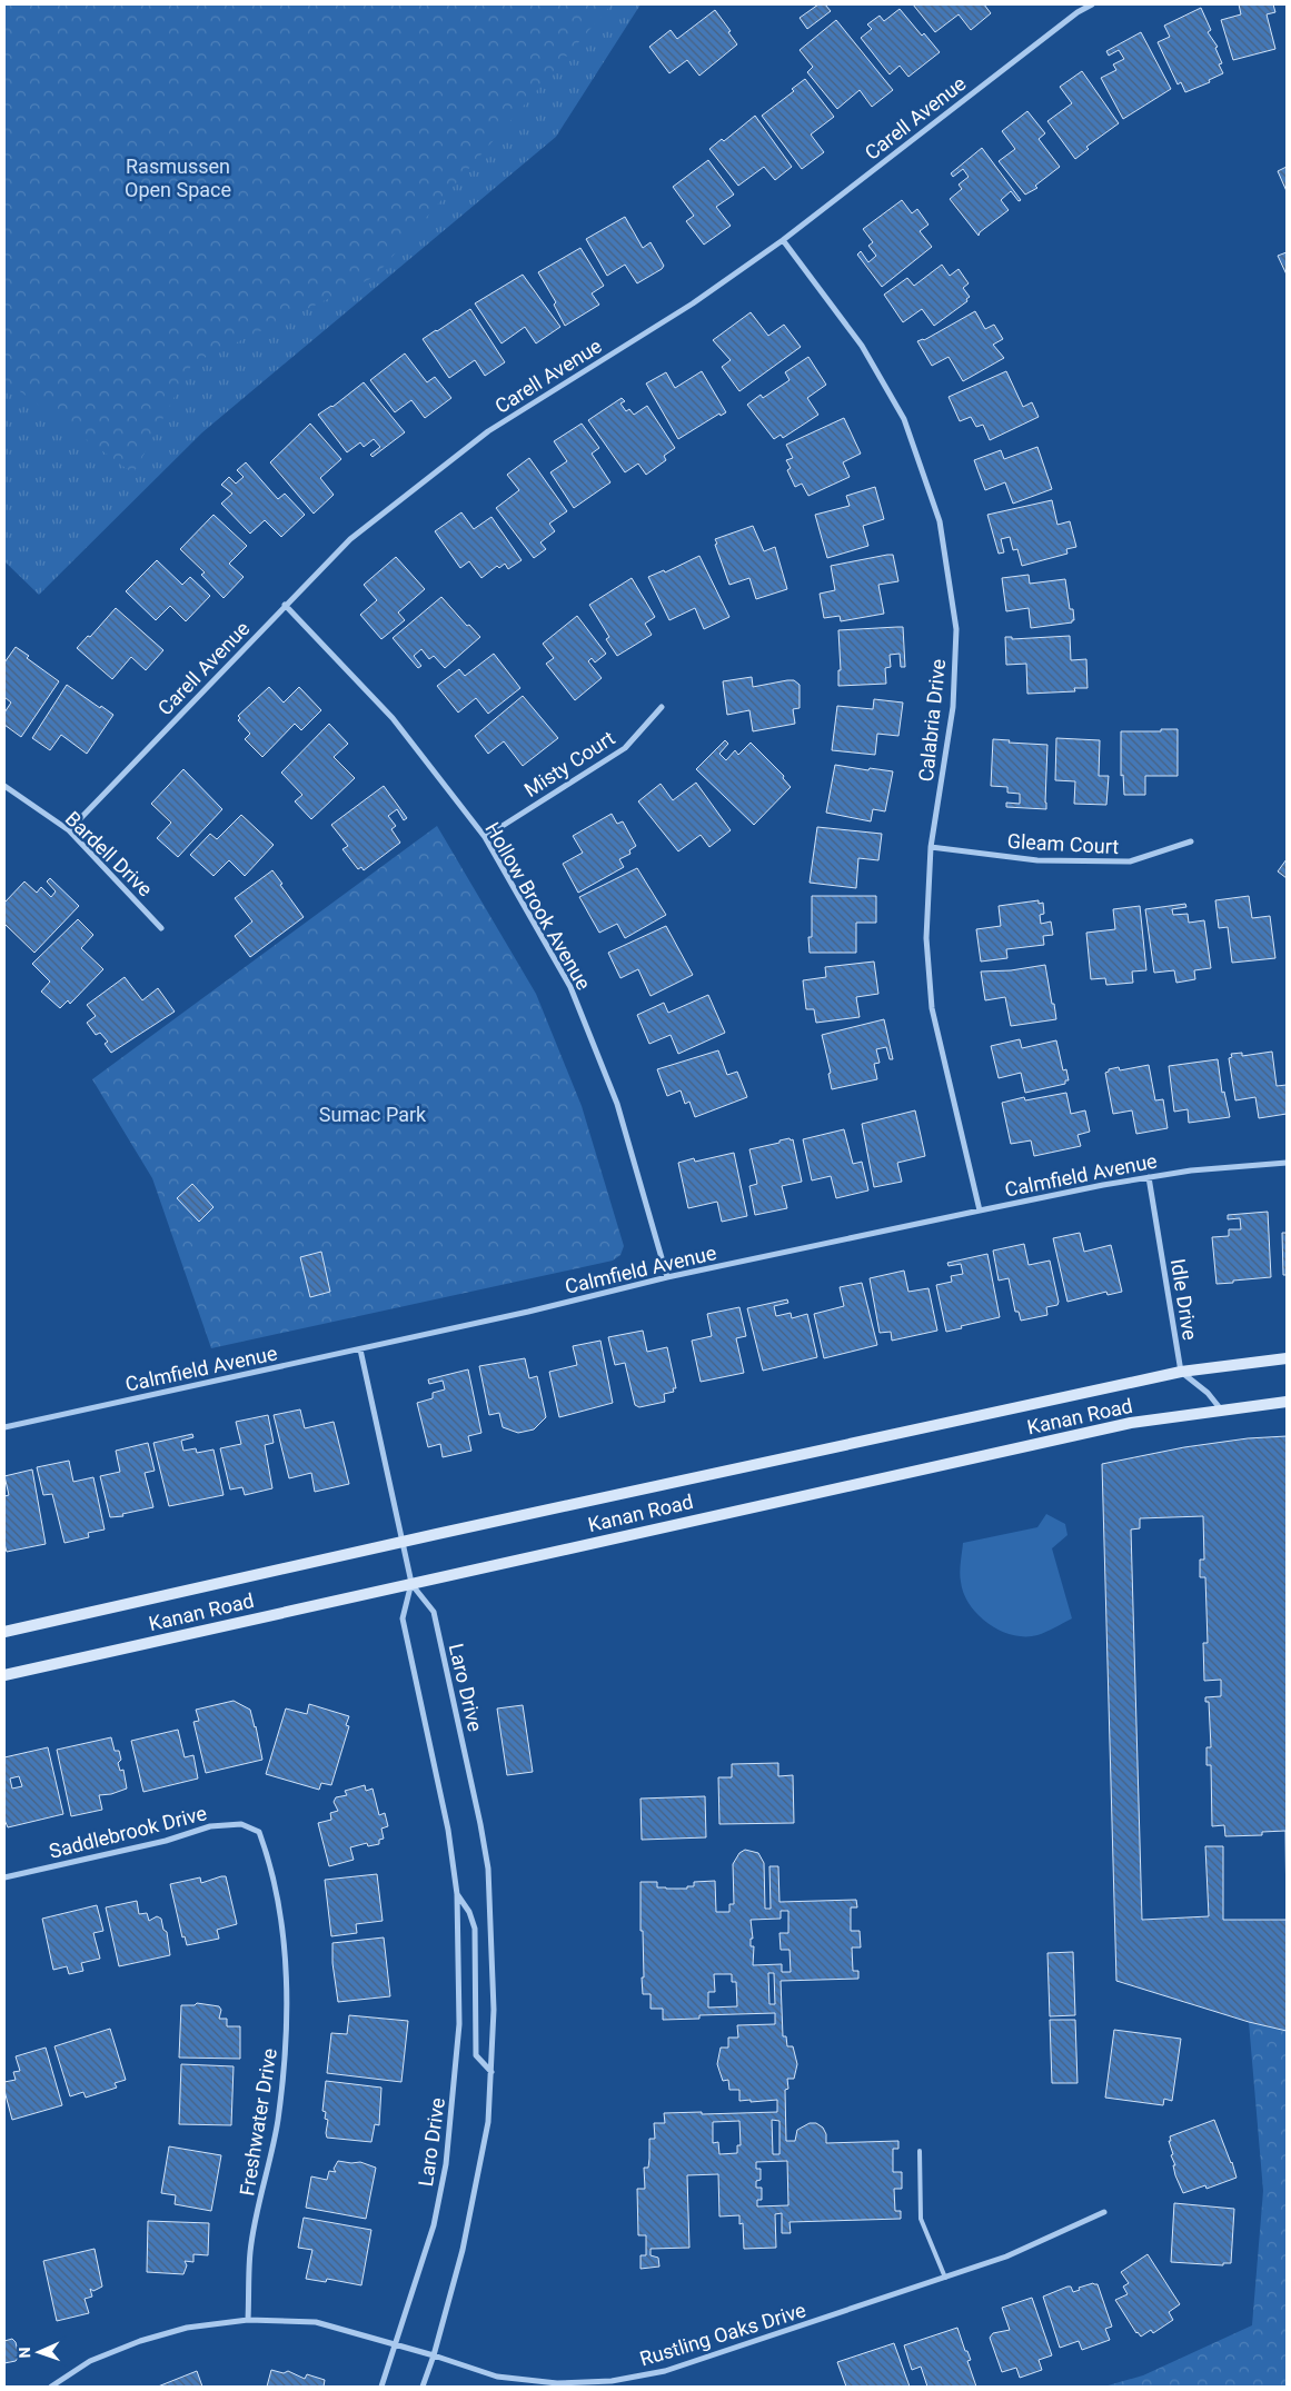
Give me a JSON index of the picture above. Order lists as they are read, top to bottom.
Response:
{
  "streets": {
    "main road": ["Kanan Road"],
    "street": [
      "Carell Avenue",
      "Calabria Drive",
      "Misty Court",
      "Gleam Court",
      "Bardell Drive",
      "Hollow Brook Avenue",
      "Calmfield Avenue",
      "Idle Drive",
      "Laro Drive",
      "Saddlebrook Drive",
      "Freshwater Drive",
      "Rustling Oaks Drive"
    ]
  },
  "crossings": [
    ["Carell Avenue", "Calabria Drive"],
    ["Carell Avenue", "Bardell Drive"],
    ["Carell Avenue", "Hollow Brook Avenue"],
    ["Calabria Drive", "Gleam Court"],
    ["Calabria Drive", "Calmfield Avenue"],
    ["Misty Court", "Hollow Brook Avenue"],
    ["Hollow Brook Avenue", "Calmfield Avenue"],
    ["Calmfield Avenue", "Idle Drive"],
    ["Calmfield Avenue", "Laro Drive"],
    ["Idle Drive", "Kanan Road"],
    ["Kanan Road", "Laro Drive"],
    ["Laro Drive", "Rustling Oaks Drive"],
    ["Saddlebrook Drive", "Freshwater Drive"],
    ["Freshwater Drive", "Rustling Oaks Drive"]
  ],
  "parks": ["Rasmussen Open Space", "Sumac Park"],
  "north": "left"
}
